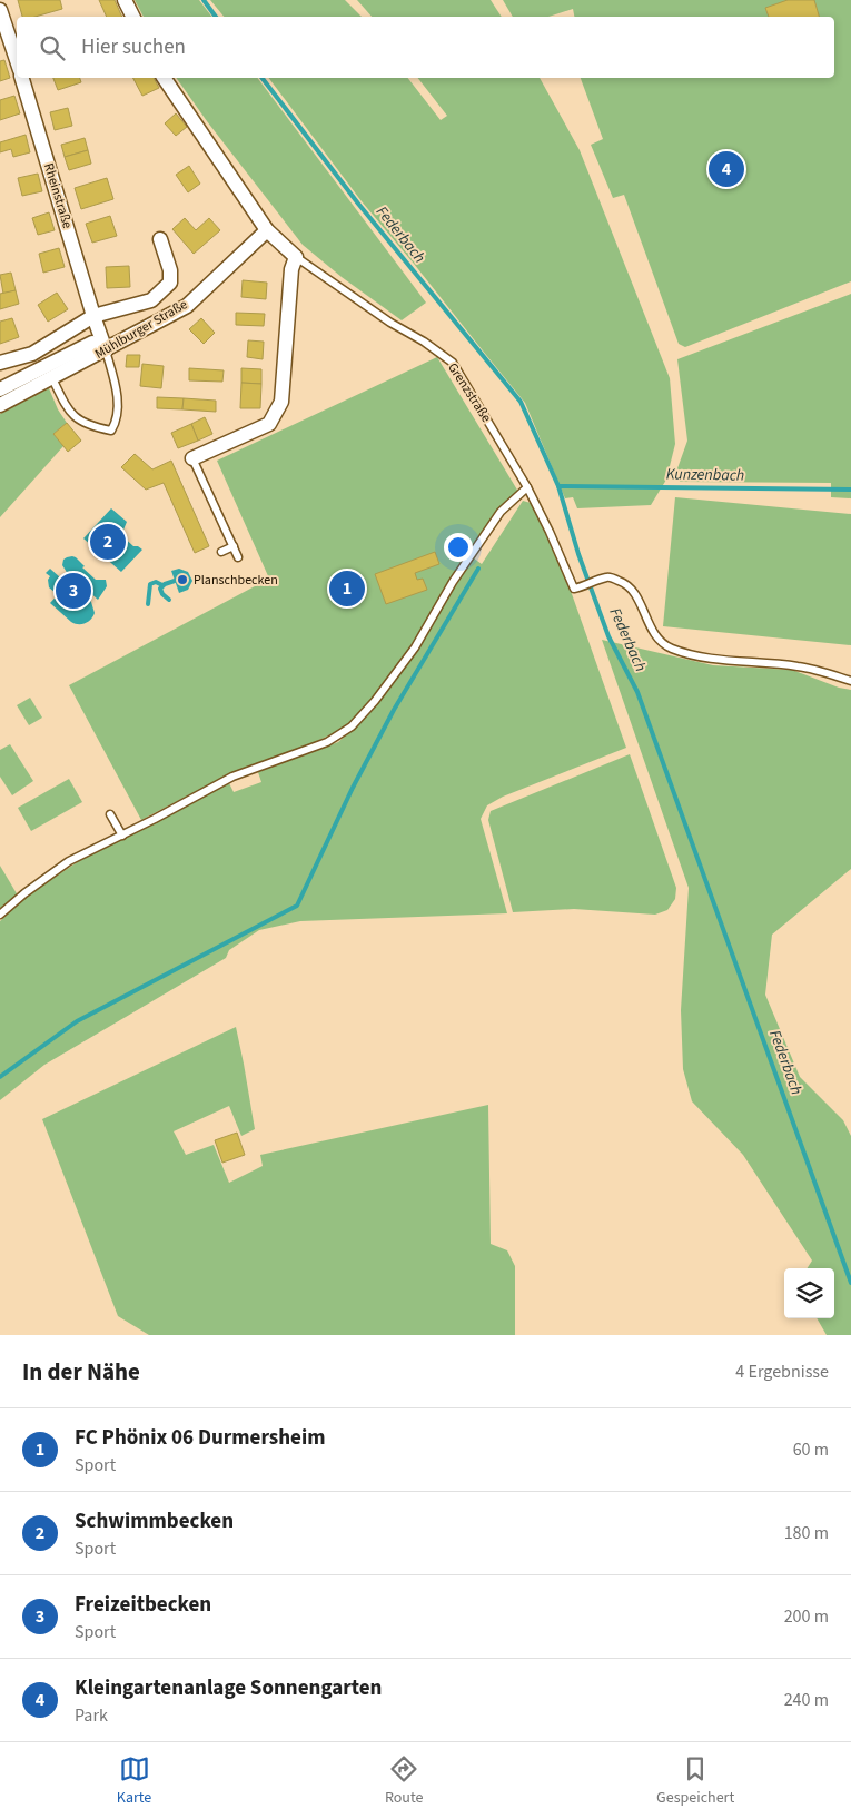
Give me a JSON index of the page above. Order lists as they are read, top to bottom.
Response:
{
  "streets": {
    "street": ["Rheinstraße", "Mühlburger Straße", "Grenzstraße"]
  },
  "crossings": [
    ["Rheinstraße", "Mühlburger Straße"],
    ["Mühlburger Straße", "Grenzstraße"]
  ],
  "water": ["Federbach", "Kunzenbach"],
  "places": ["Planschbecken"],
  "page": {
    "search": "Hier suchen",
    "pins": [
      "4",
      "2",
      "1",
      "3"
    ],
    "heading": ["In der Nähe", "4 Ergebnisse"],
    "list": [
      {
        "mark": "1",
        "name": "FC Phönix 06 Durmersheim",
        "note": "Sport",
        "value": "60 m"
      },
      {
        "mark": "2",
        "name": "Schwimmbecken",
        "note": "Sport",
        "value": "180 m"
      },
      {
        "mark": "3",
        "name": "Freizeitbecken",
        "note": "Sport",
        "value": "200 m"
      },
      {
        "mark": "4",
        "name": "Kleingartenanlage Sonnengarten",
        "note": "Park",
        "value": "240 m"
      }
    ],
    "nav": ["Karte", "Route", "Gespeichert"]
  }
}
